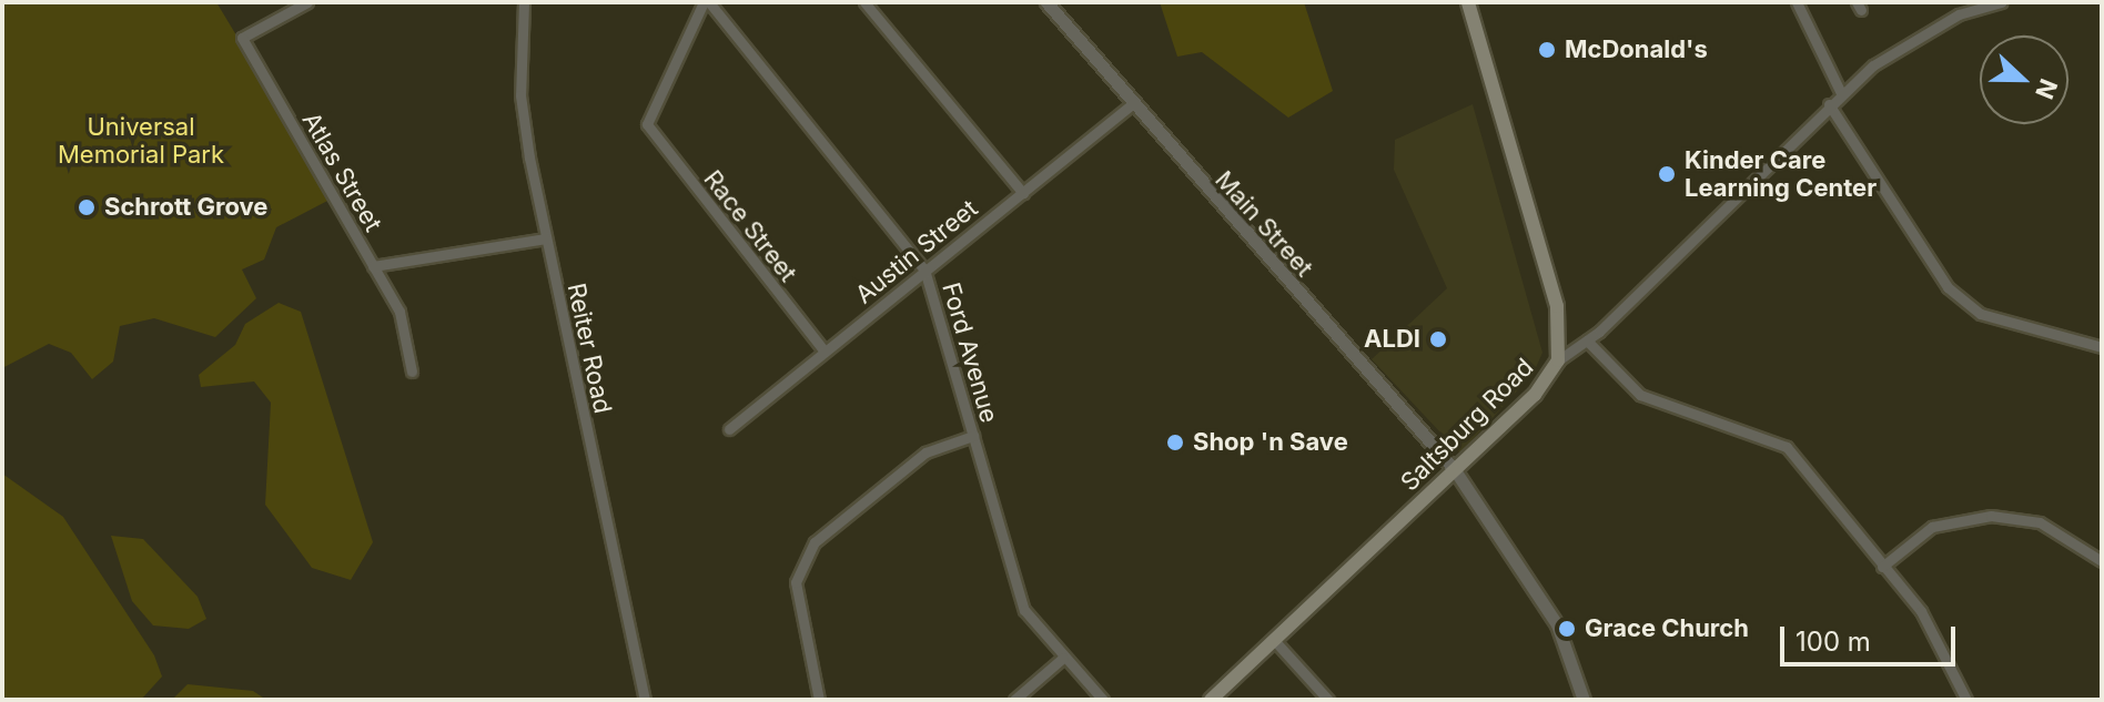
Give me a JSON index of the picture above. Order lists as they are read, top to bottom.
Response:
{
  "streets": {
    "main road": ["Saltsburg Road"],
    "street": [
      "Atlas Street",
      "Main Street",
      "Race Street",
      "Austin Street",
      "Reiter Road",
      "Ford Avenue"
    ]
  },
  "crossings": [
    ["Atlas Street", "Reiter Road"],
    ["Main Street", "Austin Street"],
    ["Main Street", "Saltsburg Road"],
    ["Race Street", "Austin Street"],
    ["Race Street", "Ford Avenue"],
    ["Austin Street", "Ford Avenue"]
  ],
  "parks": ["Universal Memorial Park"],
  "places": [
    "McDonald's",
    "Kinder Care Learning Center",
    "Schrott Grove",
    "ALDI",
    "Shop 'n Save",
    "Grace Church"
  ],
  "scale_bar": "100 m",
  "north": "right"
}
